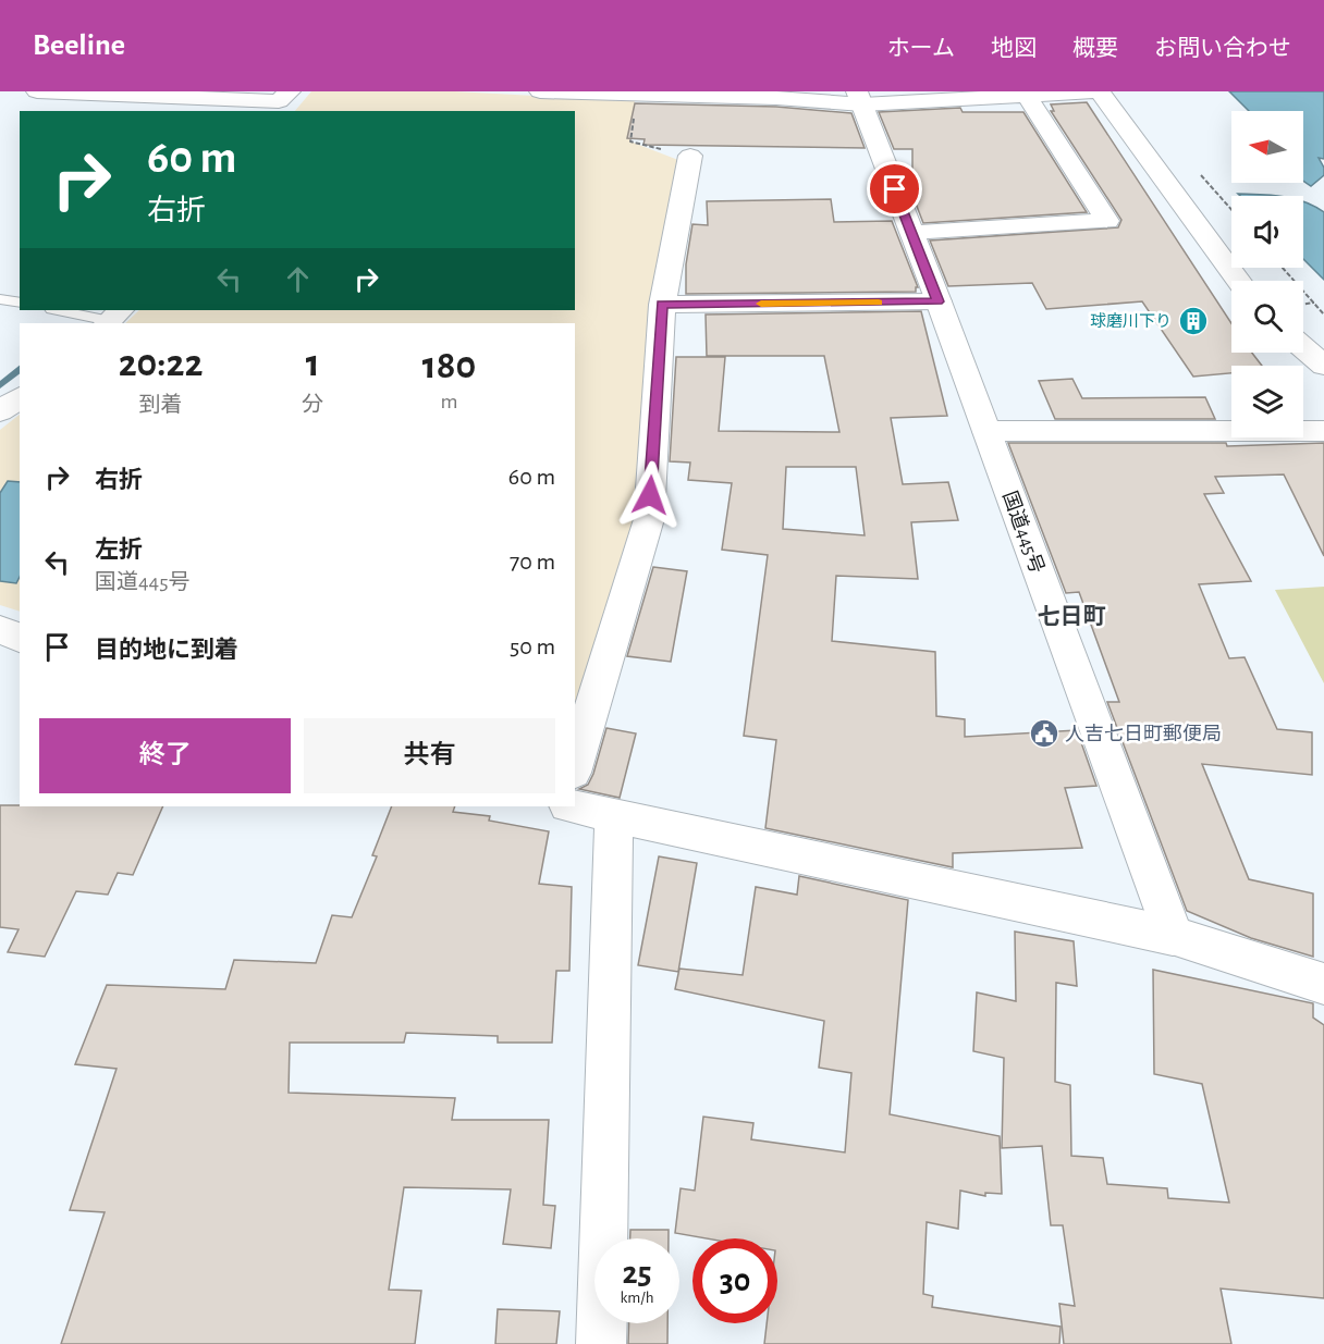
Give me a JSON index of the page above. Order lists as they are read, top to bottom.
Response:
{
  "streets": {
    "main road": ["国道445号"]
  },
  "districts": ["七日町"],
  "places": {
    "building": ["球磨川下り"],
    "public building": ["人吉七日町郵便局"]
  },
  "north": "left",
  "page": {
    "header": "Beeline",
    "nav": [
      "ホーム",
      "地図",
      "概要",
      "お問い合わせ"
    ],
    "turn": ["60 m", "右折"],
    "eta": [
      "20:22",
      "到着",
      "1",
      "分",
      "180",
      "m"
    ],
    "list": [
      {
        "name": "右折",
        "value": "60 m"
      },
      {
        "name": "左折",
        "note": "国道445号",
        "value": "70 m"
      },
      {
        "name": "目的地に到着",
        "value": "50 m"
      }
    ],
    "buttons": ["終了", "共有"],
    "speed": "25 km/h",
    "limit": "30"
  }
}
